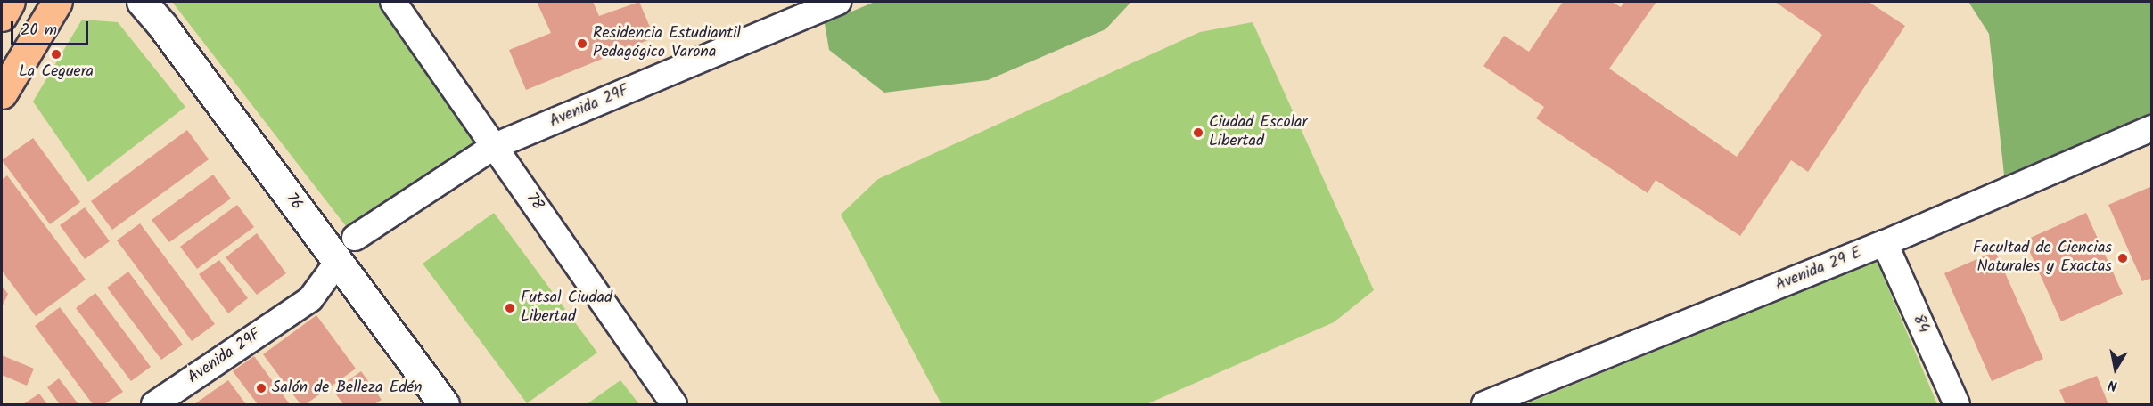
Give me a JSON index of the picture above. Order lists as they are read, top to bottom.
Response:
{
  "streets": {
    "street": [
      "Avenida 29F",
      "76",
      "78",
      "Avenida 29 E",
      "84"
    ]
  },
  "crossings": [
    ["Avenida 29F", "76"],
    ["Avenida 29F", "78"],
    ["Avenida 29 E", "84"]
  ],
  "places": [
    "Residencia Estudiantil Pedagógico Varona",
    "La Ceguera",
    "Ciudad Escolar Libertad",
    "Facultad de Ciencias Naturales y Exactas",
    "Futsal Ciudad Libertad",
    "Salón de Belleza Edén"
  ],
  "scale_bar": "20 m",
  "north": "bottom"
}
